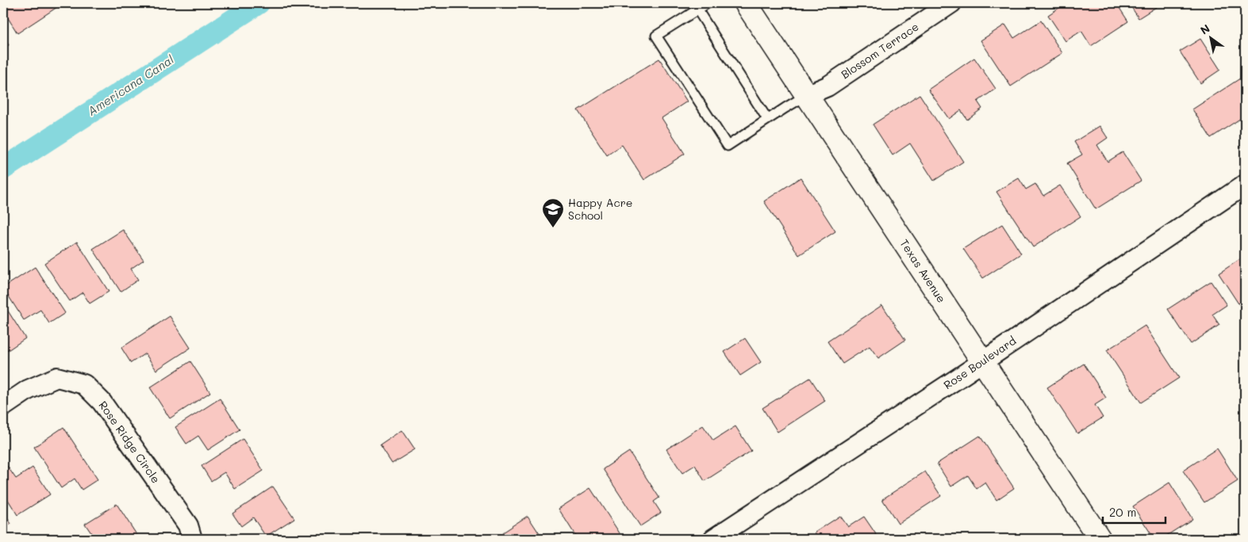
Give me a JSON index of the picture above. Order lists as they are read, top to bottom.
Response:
{
  "streets": {
    "street": [
      "Blossom Terrace",
      "Texas Avenue",
      "Rose Boulevard",
      "Rose Ridge Circle"
    ]
  },
  "crossings": [
    ["Blossom Terrace", "Texas Avenue"],
    ["Texas Avenue", "Rose Boulevard"]
  ],
  "water": ["Americana Canal"],
  "places": {
    "school or university": ["Happy Acre School"]
  },
  "scale_bar": "20 m",
  "north": "top left"
}
